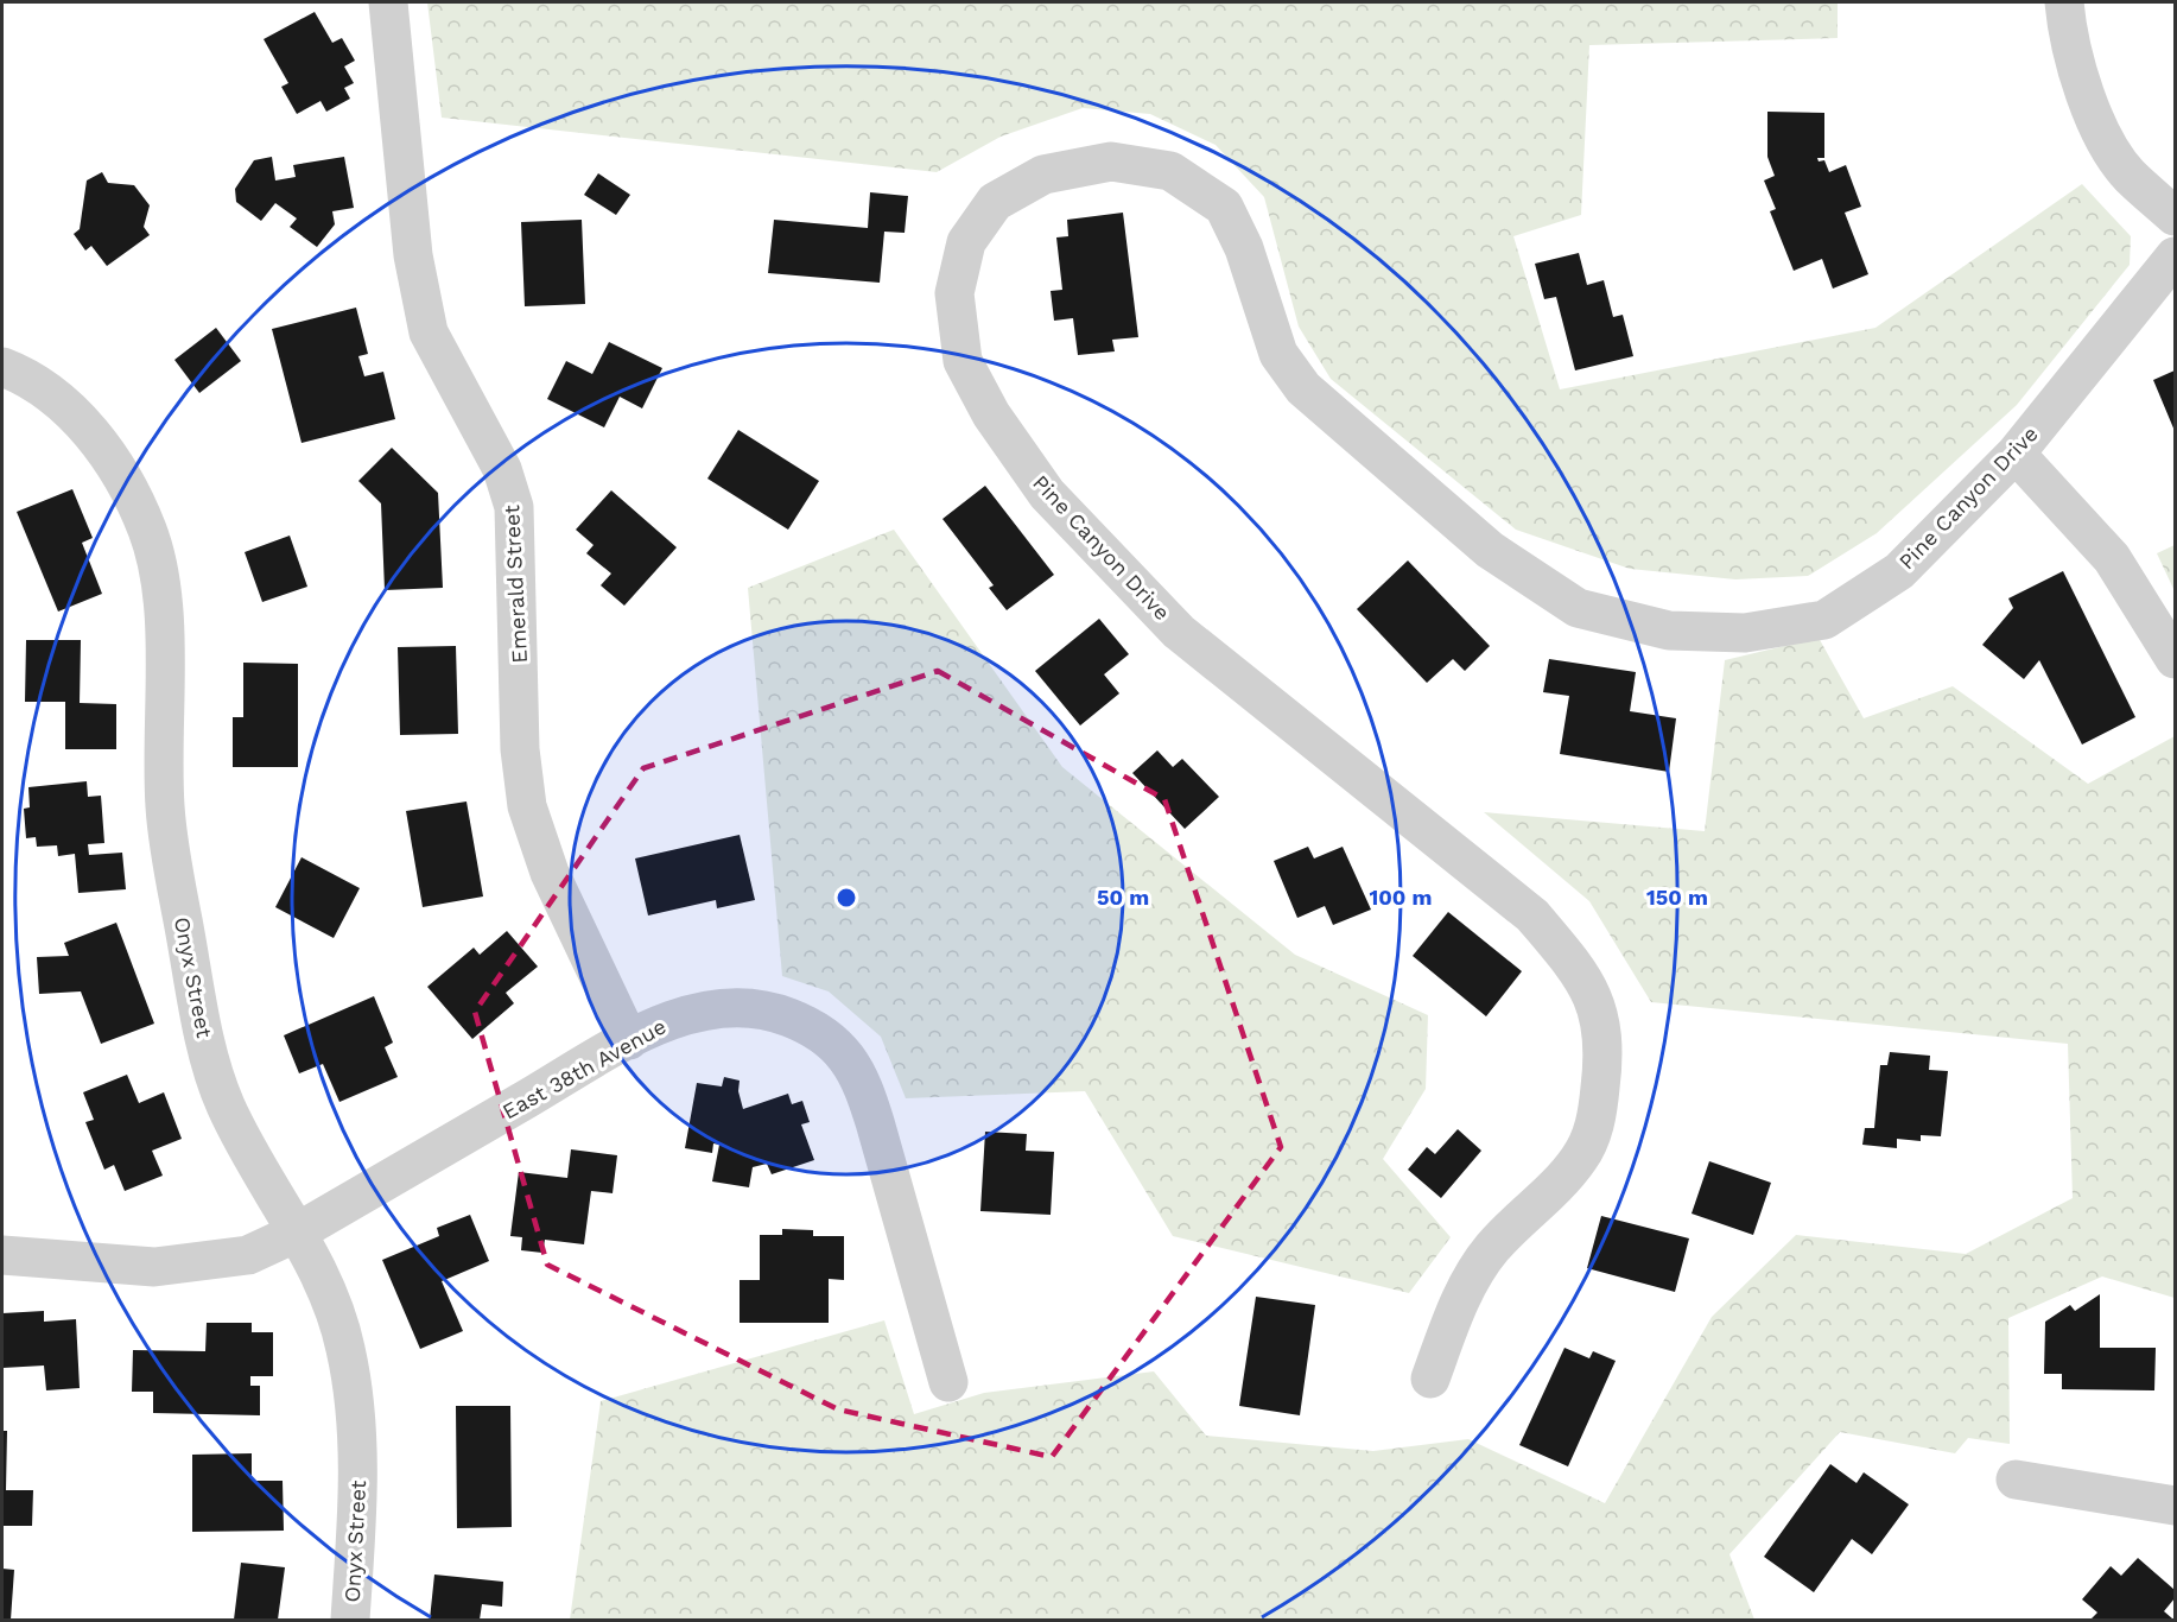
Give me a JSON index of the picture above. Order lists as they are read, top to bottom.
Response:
{
  "streets": {
    "street": [
      "Pine Canyon Drive",
      "Emerald Street",
      "Onyx Street",
      "East 38th Avenue"
    ]
  },
  "crossings": [
    ["Emerald Street", "East 38th Avenue"],
    ["Onyx Street", "East 38th Avenue"]
  ],
  "rings": ["50 m", "100 m", "150 m"]
}
